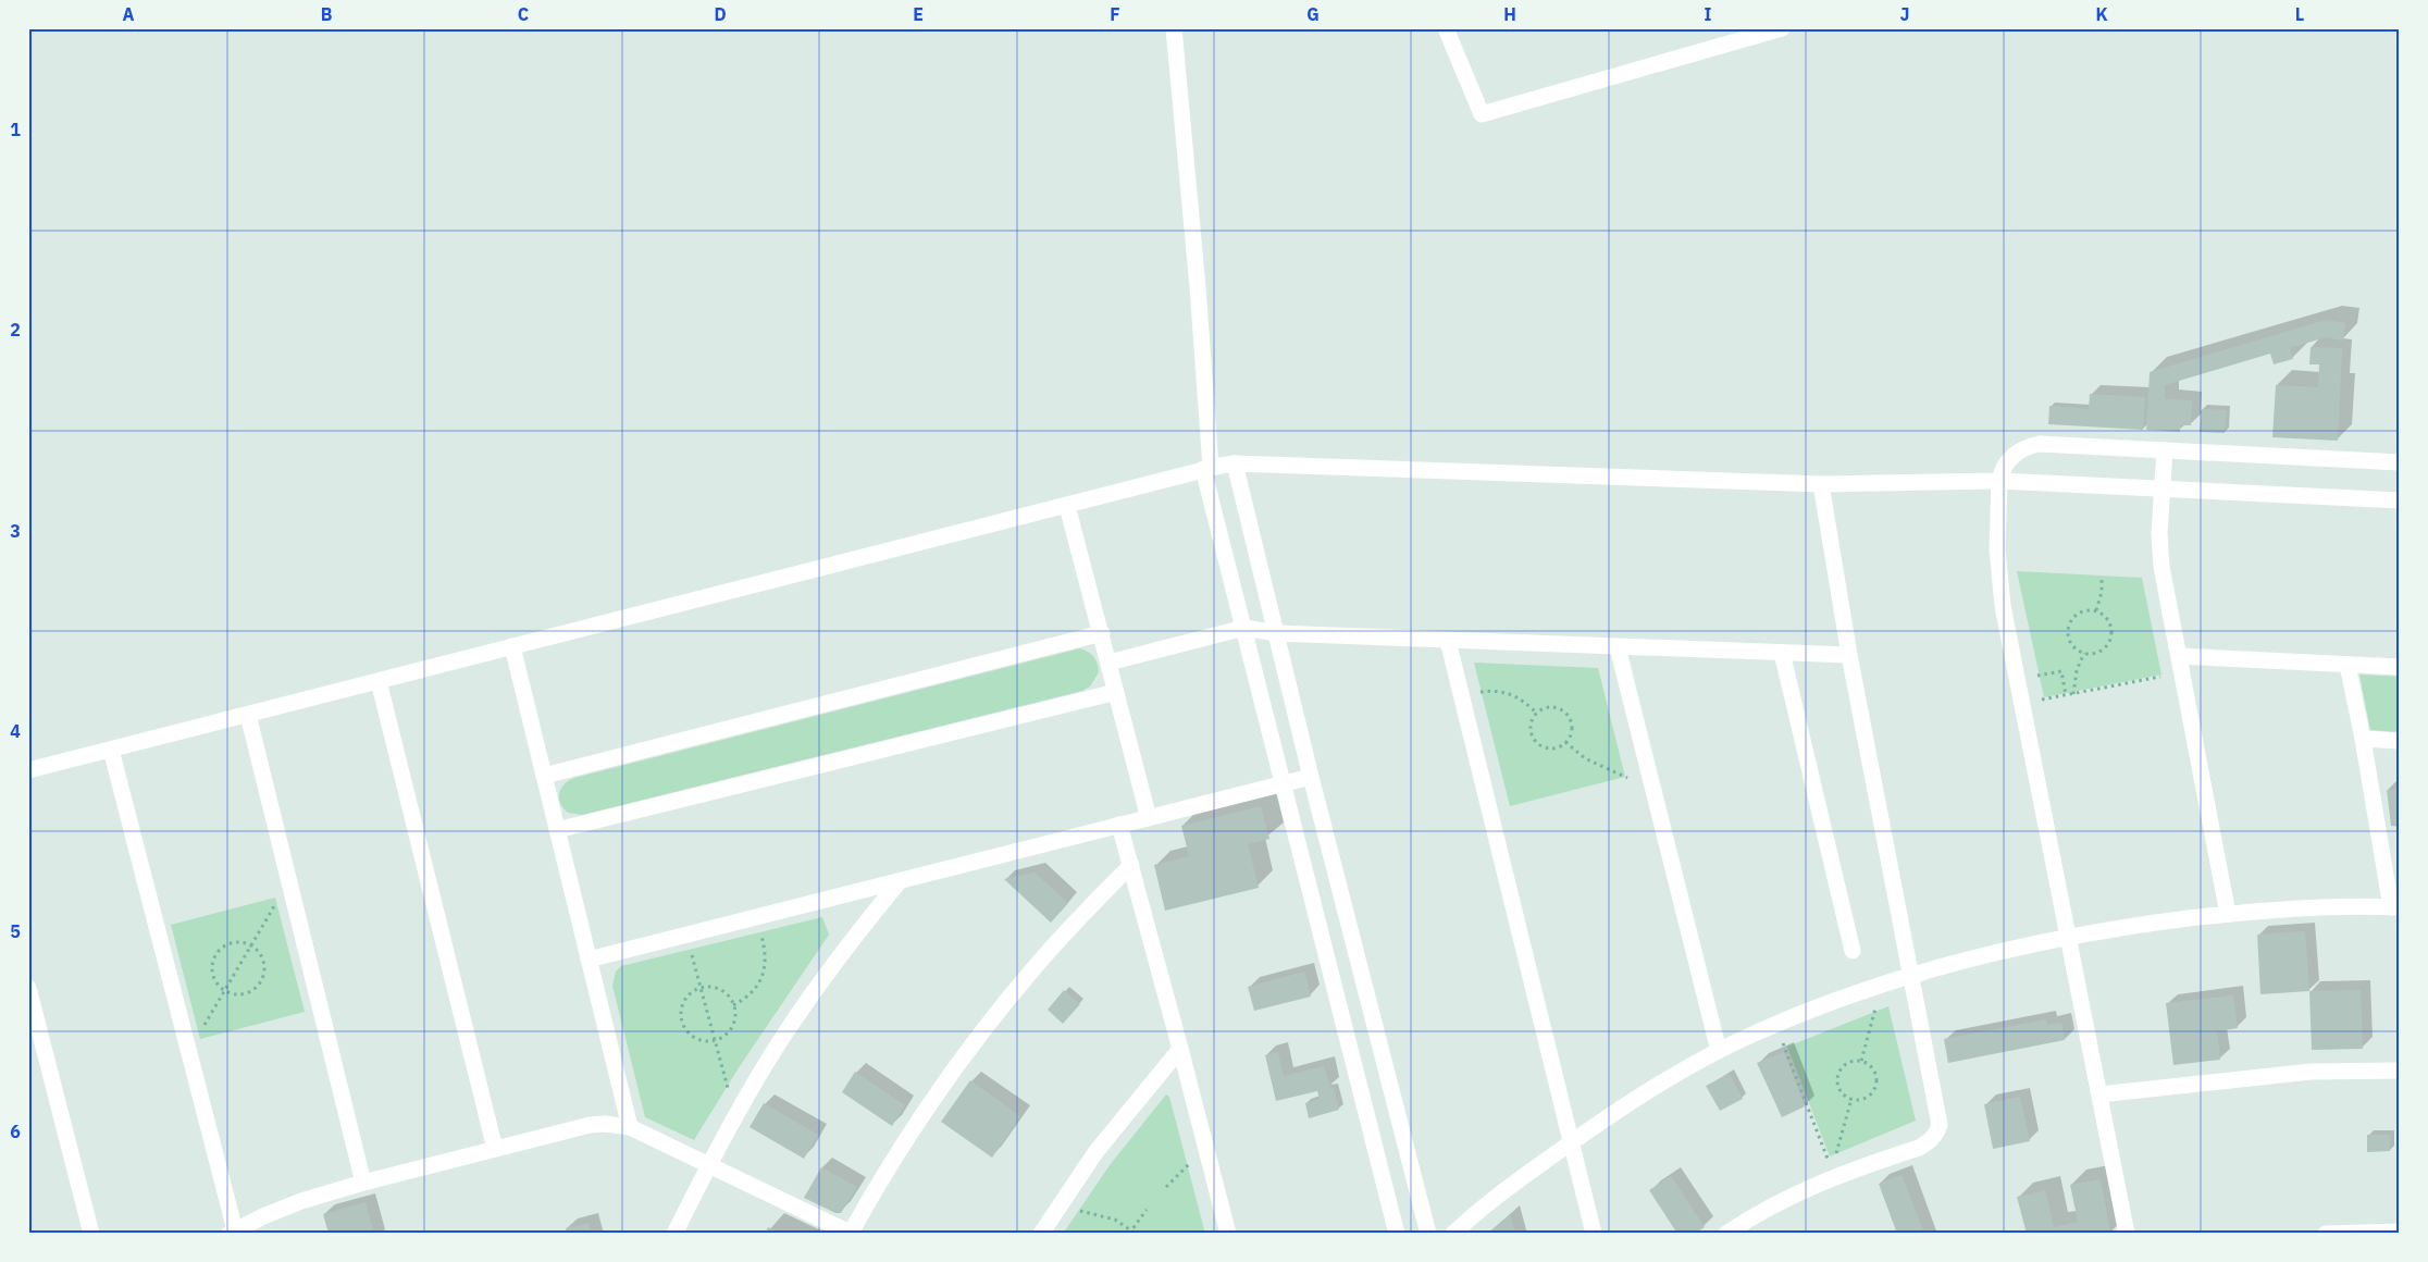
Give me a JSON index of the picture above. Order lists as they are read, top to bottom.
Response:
{
  "grid": {
    "columns": [
      "A",
      "B",
      "C",
      "D",
      "E",
      "F",
      "G",
      "H",
      "I",
      "J",
      "K",
      "L"
    ],
    "rows": [
      "1",
      "2",
      "3",
      "4",
      "5",
      "6"
    ]
  }
}
